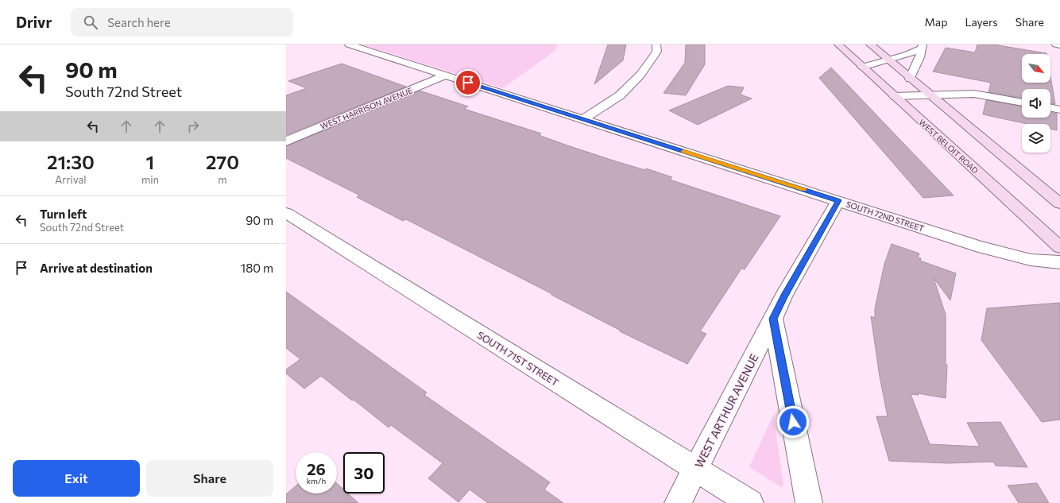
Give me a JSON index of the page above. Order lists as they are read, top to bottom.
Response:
{
  "streets": {
    "main road": ["WEST BELOIT ROAD"],
    "street": [
      "WEST HARRISON AVENUE",
      "SOUTH 72ND STREET",
      "SOUTH 71ST STREET",
      "WEST ARTHUR AVENUE"
    ]
  },
  "crossings": [
    ["WEST HARRISON AVENUE", "SOUTH 72ND STREET"],
    ["SOUTH 72ND STREET", "WEST ARTHUR AVENUE"],
    ["SOUTH 71ST STREET", "WEST ARTHUR AVENUE"]
  ],
  "north": "bottom right",
  "page": {
    "header": "Drivr",
    "search": "Search here",
    "nav": ["Map", "Layers", "Share"],
    "turn": ["90 m", "South 72nd Street"],
    "eta": [
      "21:30",
      "Arrival",
      "1",
      "min",
      "270",
      "m"
    ],
    "list": [
      {
        "name": "Turn left",
        "note": "South 72nd Street",
        "value": "90 m"
      },
      {
        "name": "Arrive at destination",
        "value": "180 m"
      }
    ],
    "speed": "26 km/h",
    "limit": "30",
    "buttons": ["Exit", "Share"]
  }
}
